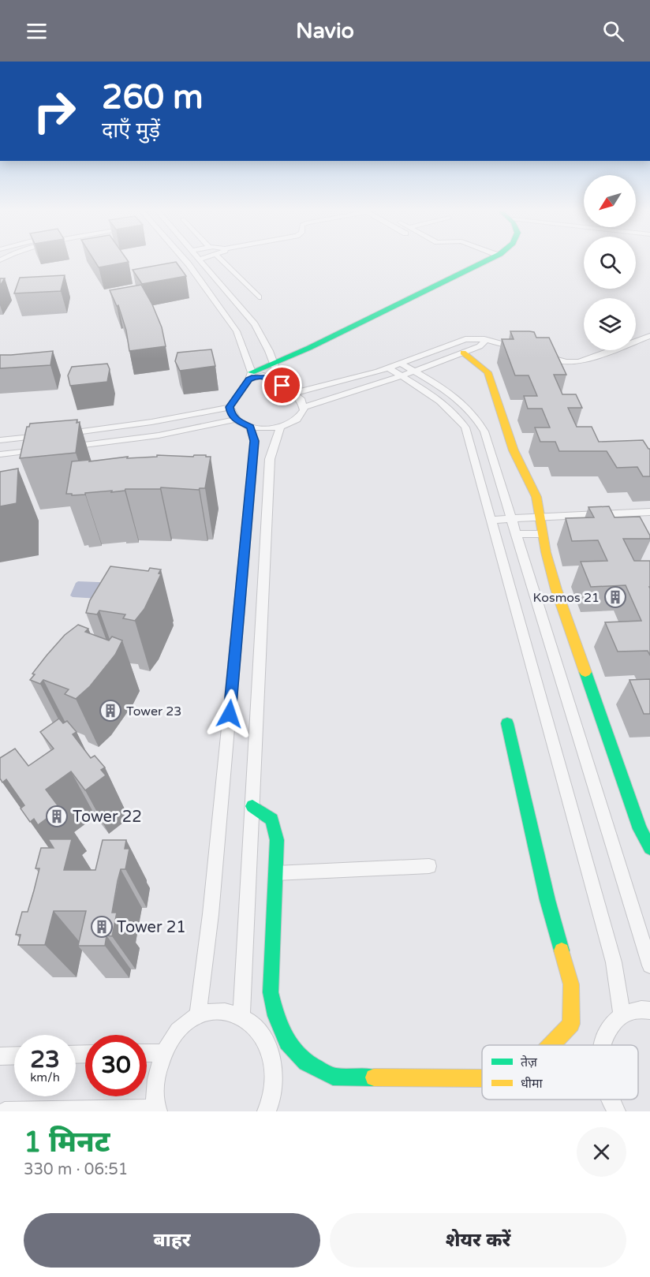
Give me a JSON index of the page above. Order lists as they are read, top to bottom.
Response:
{
  "places": {
    "building": [
      "Kosmos 21",
      "Tower 23",
      "Tower 22",
      "Tower 21"
    ]
  },
  "legend": ["तेज़", "धीमा"],
  "north": "bottom left",
  "page": {
    "header": "Navio",
    "turn": ["260 m", "दाएँ मुड़ें"],
    "speed": "23 km/h",
    "limit": "30",
    "heading": ["1 मिनट", "330 m · 06:51"],
    "buttons": ["बाहर", "शेयर करें"]
  }
}
